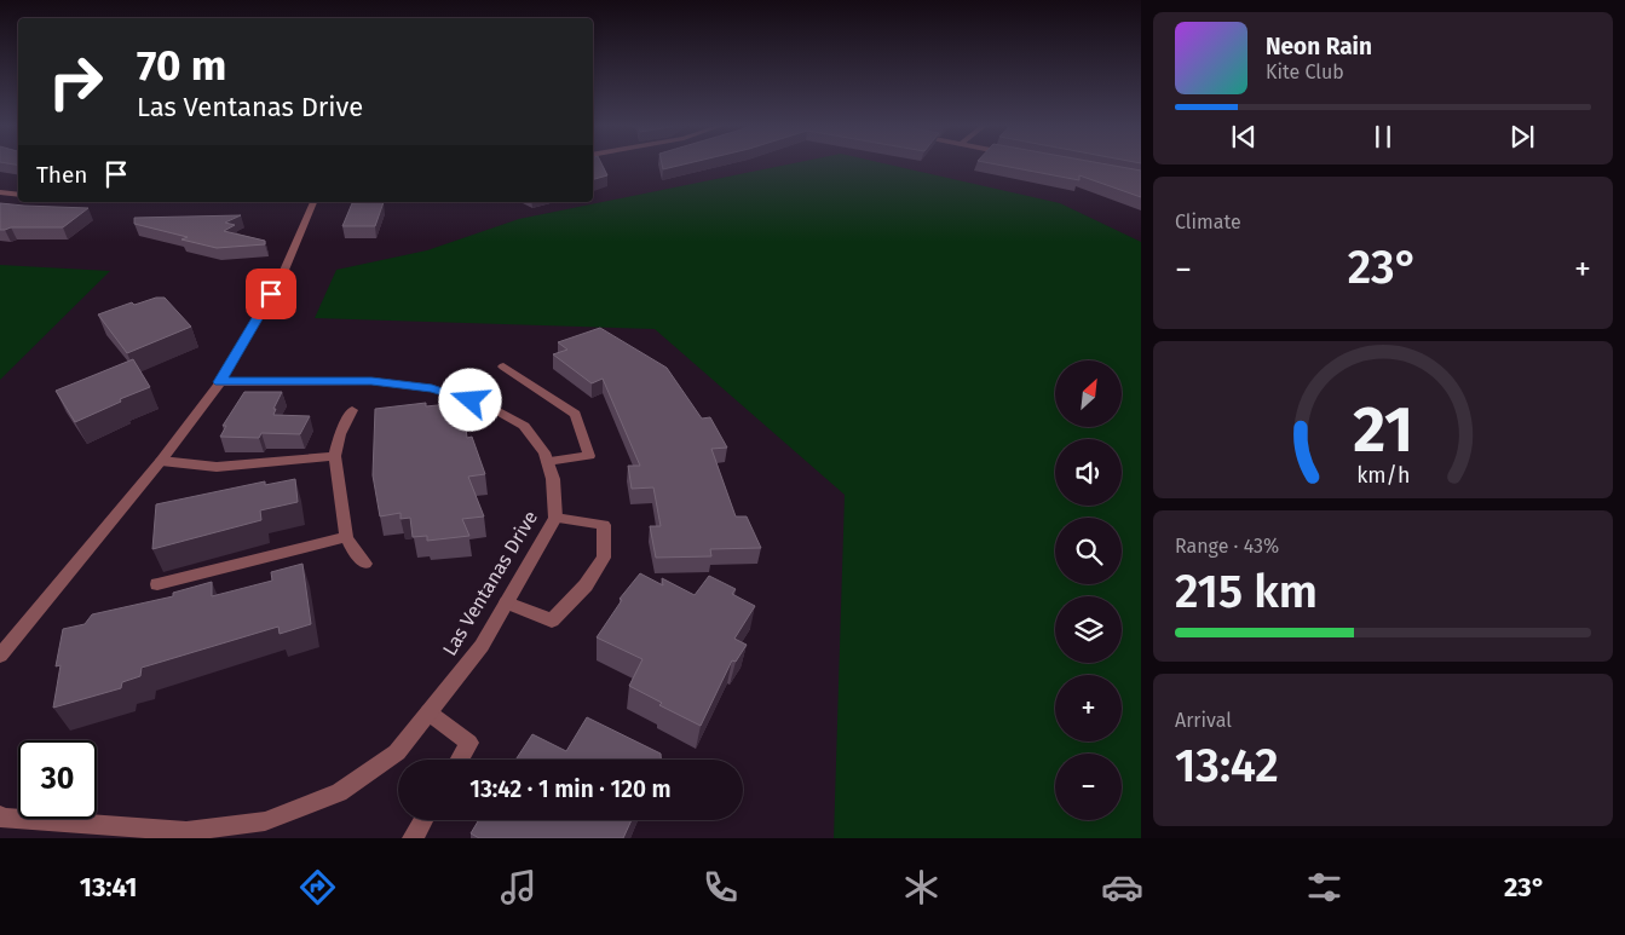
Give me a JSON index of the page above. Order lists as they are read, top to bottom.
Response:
{
  "streets": {
    "street": ["Las Ventanas Drive"]
  },
  "north": "top right",
  "page": {
    "turn": ["70 m", "Las Ventanas Drive"],
    "song": ["Neon Rain", "Kite Club"],
    "then": "Then",
    "tile": [
      "Climate",
      ["Range · 43%", "215 km"],
      ["Arrival", "13:42"]
    ],
    "heat": ["−", "23°", "+"],
    "map_buttons": ["+", "−"],
    "limit": "30",
    "trip": "13:42 · 1 min · 120 m",
    "tabs": ["13:41", "23°"],
    "gauge": ["21", "km/h"]
  }
}
